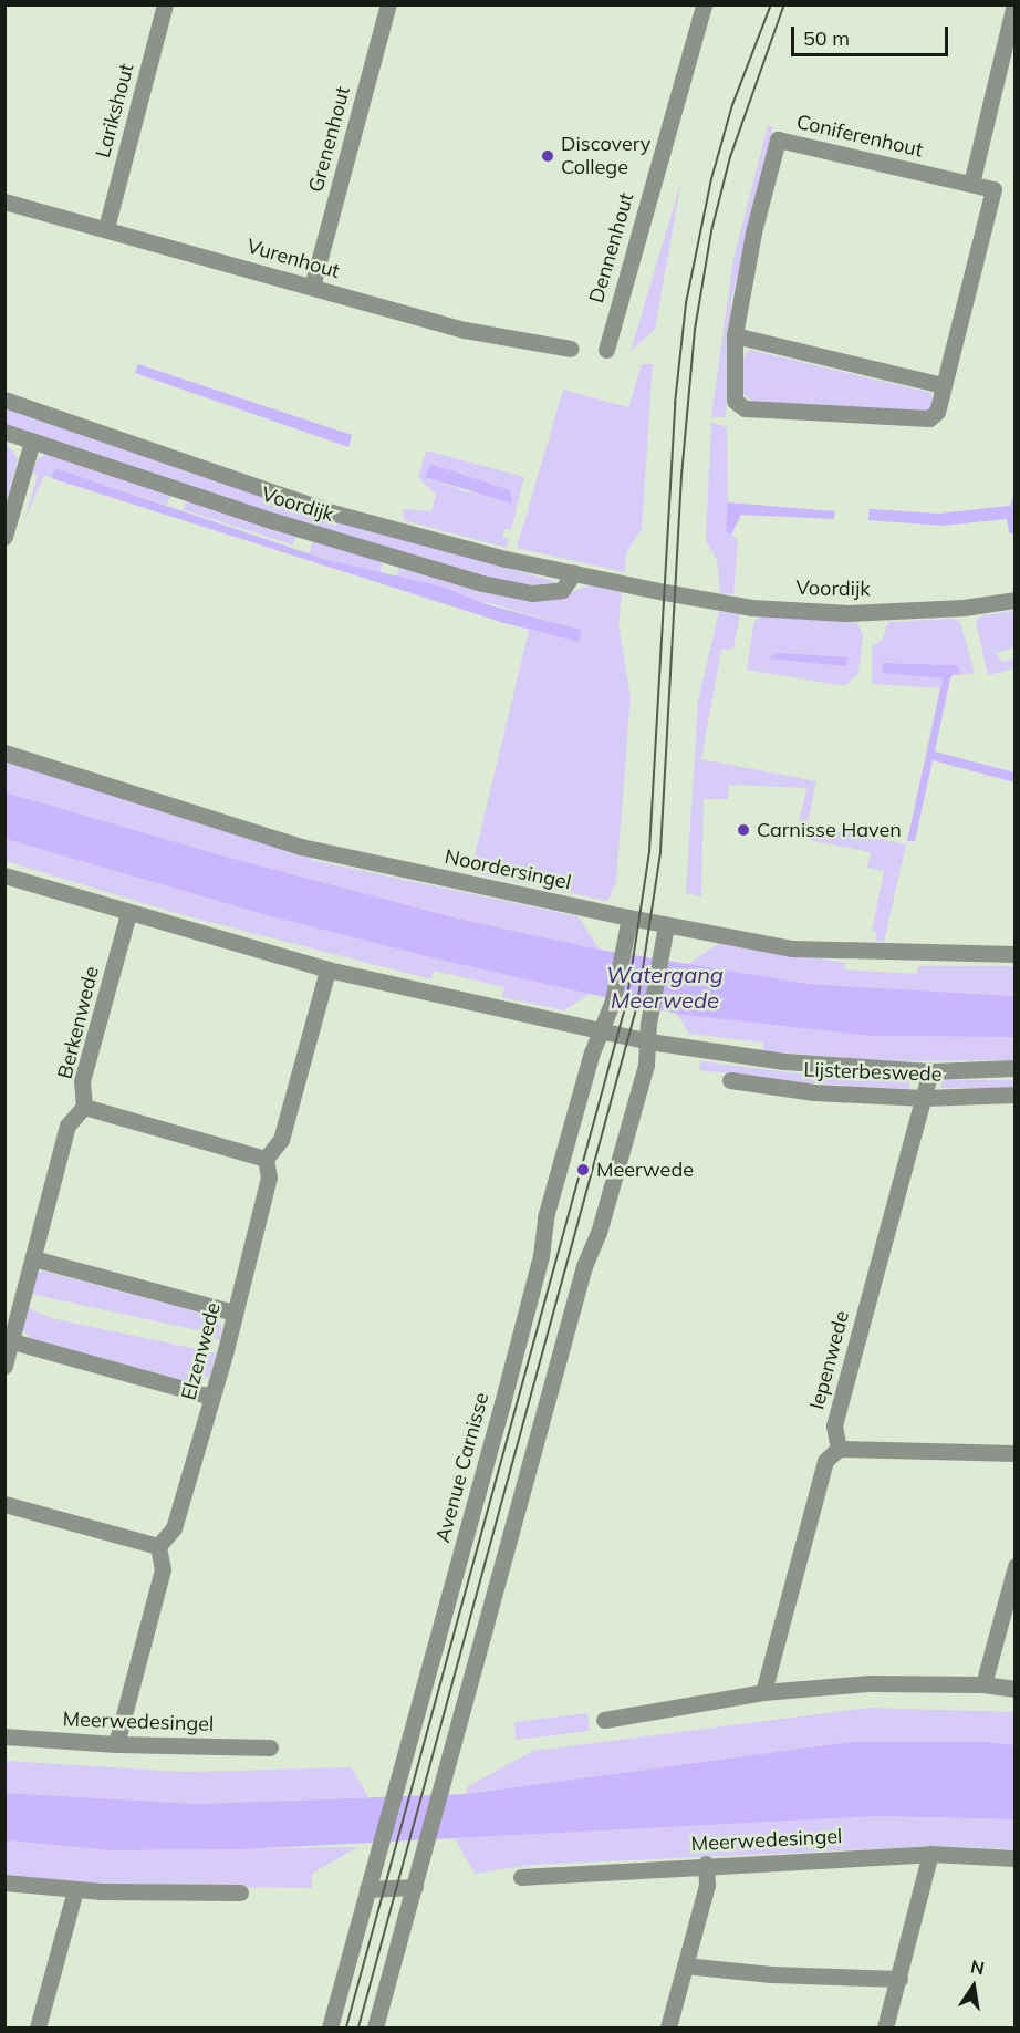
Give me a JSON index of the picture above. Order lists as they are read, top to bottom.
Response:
{
  "streets": {
    "street": [
      "Larikshout",
      "Coniferenhout",
      "Grenenhout",
      "Dennenhout",
      "Vurenhout",
      "Voordijk",
      "Noordersingel",
      "Berkenwede",
      "Lijsterbeswede",
      "Elzenwede",
      "Iepenwede",
      "Avenue Carnisse",
      "Meerwedesingel"
    ]
  },
  "crossings": [
    ["Larikshout", "Vurenhout"],
    ["Grenenhout", "Vurenhout"],
    ["Noordersingel", "Avenue Carnisse"],
    ["Lijsterbeswede", "Iepenwede"]
  ],
  "water": ["Watergang Meerwede"],
  "places": ["Discovery College", "Carnisse Haven", "Meerwede"],
  "scale_bar": "50 m",
  "north": "top"
}
